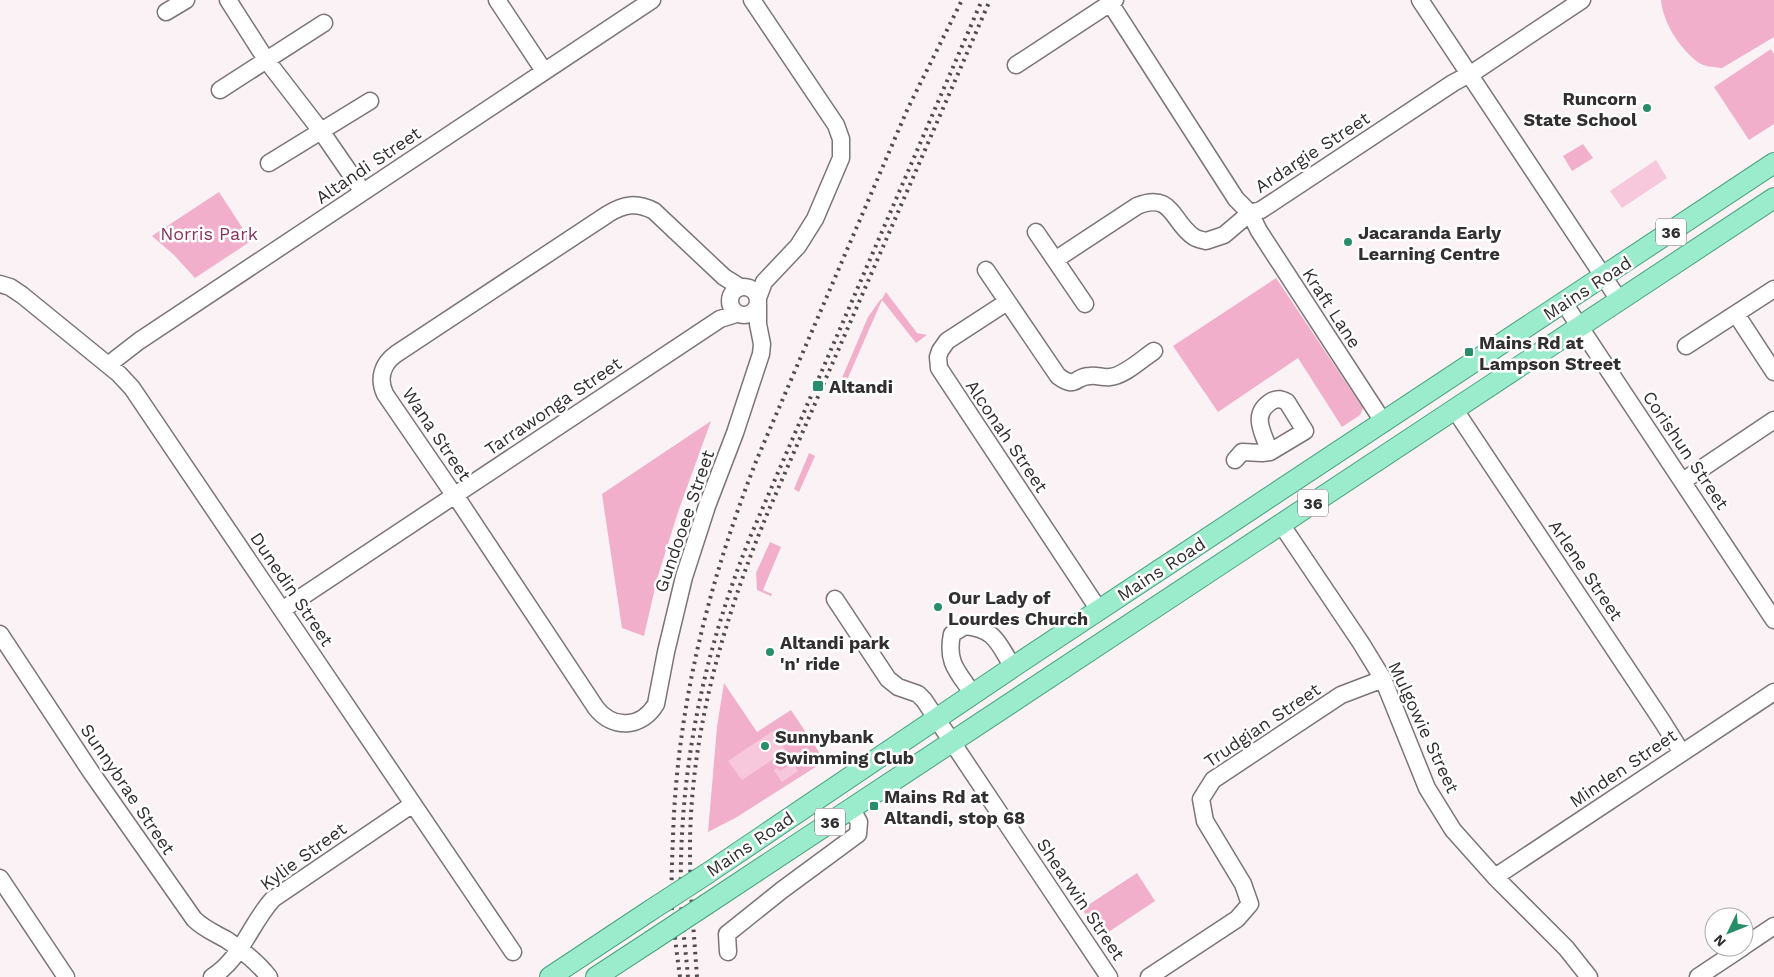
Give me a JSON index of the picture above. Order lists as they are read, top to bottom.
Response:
{
  "streets": {
    "main road": ["36", "Mains Road"],
    "street": [
      "Ardargie Street",
      "Altandi Street",
      "Kraft Lane",
      "Tarrawonga Street",
      "Wana Street",
      "Alconah Street",
      "Corishun Street",
      "Gundooee Street",
      "Arlene Street",
      "Dunedin Street",
      "Trudgian Street",
      "Mulgowie Street",
      "Minden Street",
      "Sunnybrae Street",
      "Kylie Street",
      "Shearwin Street"
    ]
  },
  "crossings": [
    ["Ardargie Street", "Kraft Lane"],
    ["Altandi Street", "Dunedin Street"],
    ["Mains Road", "Kraft Lane"],
    ["Mains Road", "Alconah Street"],
    ["Mains Road", "Corishun Street"],
    ["Mains Road", "Arlene Street"],
    ["Mains Road", "Mulgowie Street"],
    ["Mains Road", "Shearwin Street"],
    ["Tarrawonga Street", "Wana Street"],
    ["Tarrawonga Street", "Gundooee Street"],
    ["Tarrawonga Street", "Dunedin Street"],
    ["Wana Street", "Gundooee Street"],
    ["Arlene Street", "Minden Street"],
    ["Dunedin Street", "Kylie Street"],
    ["Trudgian Street", "Mulgowie Street"],
    ["Mulgowie Street", "Minden Street"],
    ["Sunnybrae Street", "Kylie Street"]
  ],
  "parks": ["Norris Park"],
  "places": {
    "other": [
      "Runcorn State School",
      "Jacaranda Early Learning Centre",
      "Our Lady of Lourdes Church",
      "Altandi park 'n' ride",
      "Sunnybank Swimming Club"
    ],
    "transit": ["Mains Rd at Lampson Street", "Altandi", "Mains Rd at Altandi, stop 68"]
  },
  "north": "bottom left"
}
